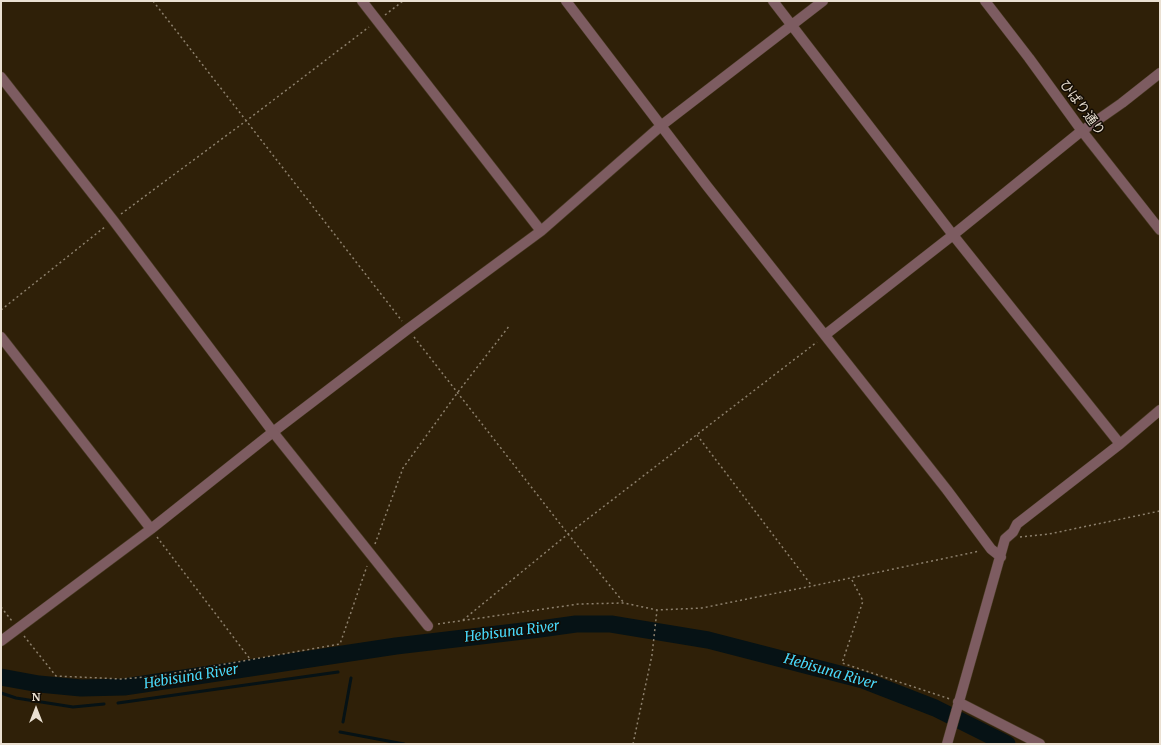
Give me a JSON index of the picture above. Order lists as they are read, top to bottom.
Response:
{
  "streets": {
    "street": ["ひばり通り"]
  },
  "water": ["Hebisuna River"],
  "north": "top"
}
